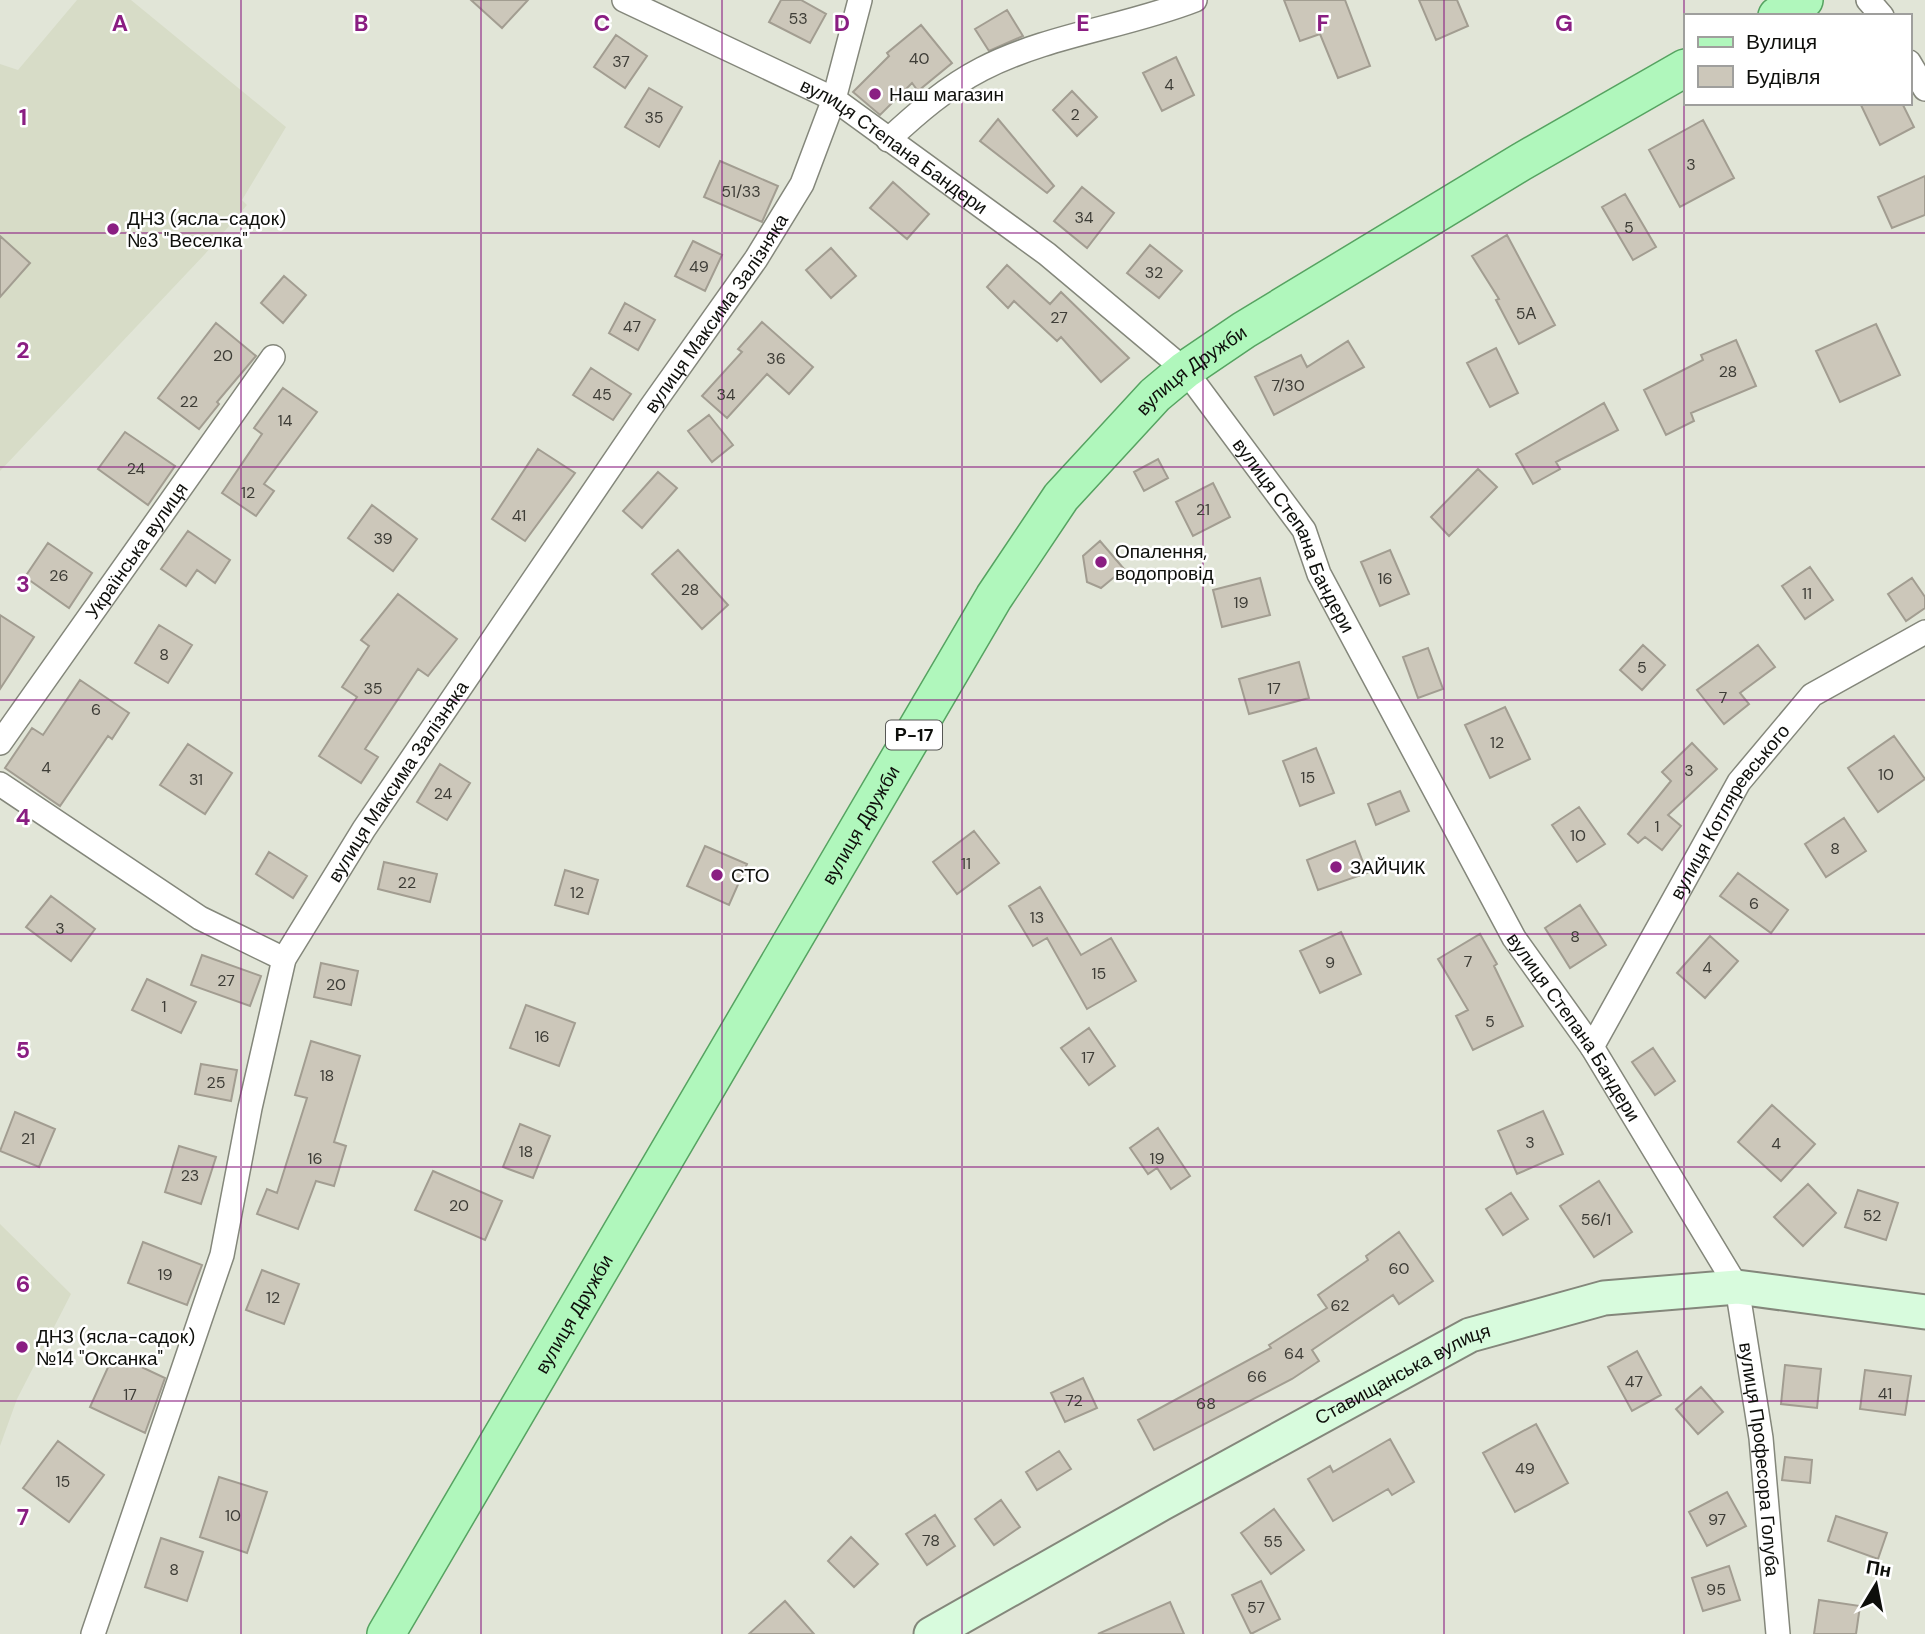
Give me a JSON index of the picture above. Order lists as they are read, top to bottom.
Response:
{
  "streets": {
    "main road": ["вулиця Дружби", "Р-17"],
    "street": [
      "вулиця Степана Бандери",
      "вулиця Максима Залізняка",
      "Українська вулиця",
      "вулиця Котляревського",
      "Ставищанська вулиця",
      "вулиця Професора Голуба"
    ]
  },
  "crossings": [
    ["вулиця Степана Бандери", "вулиця Максима Залізняка"],
    ["вулиця Степана Бандери", "вулиця Дружби"],
    ["вулиця Степана Бандери", "вулиця Котляревського"],
    ["вулиця Степана Бандери", "Ставищанська вулиця"],
    ["вулиця Степана Бандери", "вулиця Професора Голуба"],
    ["Ставищанська вулиця", "вулиця Професора Голуба"]
  ],
  "places": [
    "Наш магазин",
    "ДНЗ (ясла-садок) №3 \"Веселка\"",
    "Опалення, водопровід",
    "ЗАЙЧИК",
    "СТО",
    "ДНЗ (ясла-садок) №14 \"Оксанка\""
  ],
  "house_numbers": [
    "53",
    "40",
    "37",
    "4",
    "2",
    "35",
    "3",
    "51/33",
    "34",
    "5",
    "49",
    "32",
    "5А",
    "27",
    "47",
    "20",
    "36",
    "28",
    "7/30",
    "45",
    "34",
    "22",
    "14",
    "24",
    "12",
    "21",
    "41",
    "39",
    "26",
    "16",
    "28",
    "11",
    "19",
    "8",
    "5",
    "35",
    "17",
    "7",
    "6",
    "12",
    "4",
    "3",
    "10",
    "15",
    "31",
    "24",
    "1",
    "10",
    "8",
    "11",
    "22",
    "12",
    "6",
    "13",
    "3",
    "8",
    "7",
    "9",
    "4",
    "15",
    "27",
    "20",
    "1",
    "5",
    "16",
    "17",
    "18",
    "25",
    "21",
    "3",
    "4",
    "18",
    "16",
    "19",
    "23",
    "20",
    "52",
    "56/1",
    "60",
    "19",
    "12",
    "62",
    "64",
    "66",
    "47",
    "41",
    "17",
    "72",
    "68",
    "49",
    "15",
    "10",
    "97",
    "78",
    "55",
    "8",
    "95",
    "57"
  ],
  "legend": ["Вулиця", "Будівля"],
  "north": "top",
  "grid": {
    "columns": [
      "A",
      "B",
      "C",
      "D",
      "E",
      "F",
      "G"
    ],
    "rows": [
      "1",
      "2",
      "3",
      "4",
      "5",
      "6",
      "7"
    ]
  }
}
